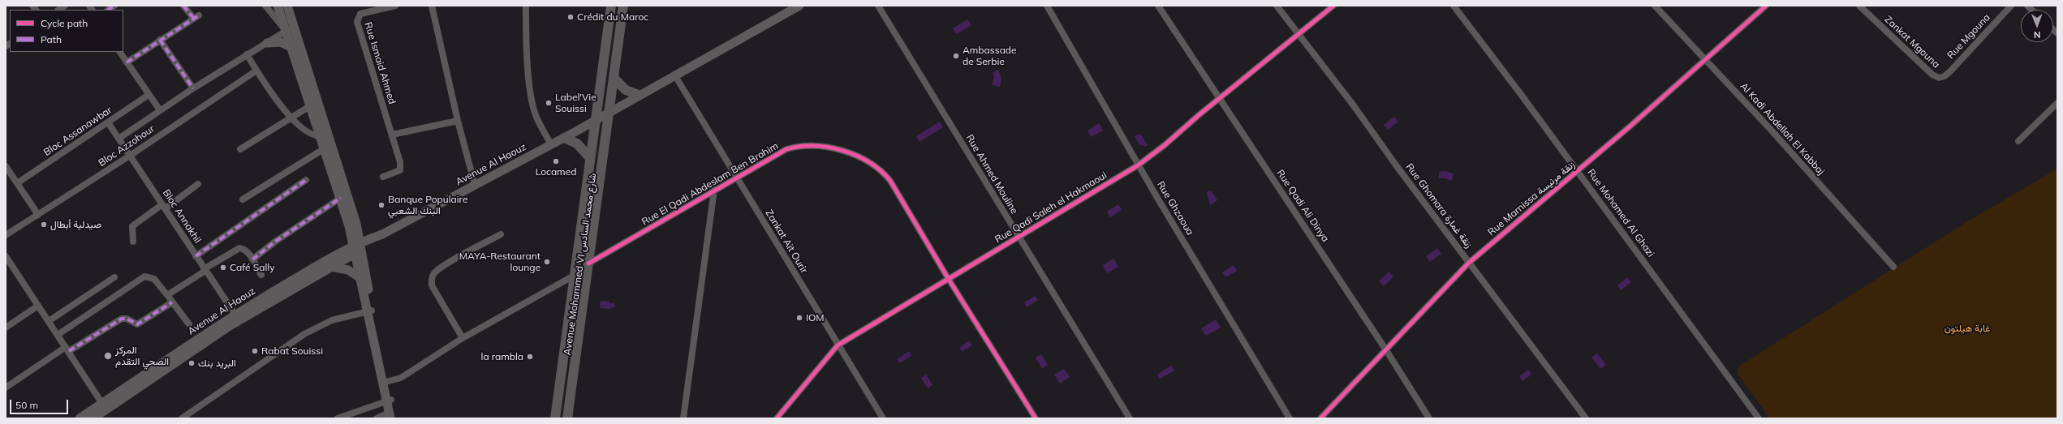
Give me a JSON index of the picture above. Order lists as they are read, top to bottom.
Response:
{
  "streets": {
    "main road": ["Avenue Al Haouz", "Avenue Mohammed VI شارع محمد السادس"],
    "street": [
      "Rue Mgouna",
      "Zankat Mgouna",
      "Rue Ismaid Ahmed",
      "Al Kadi Abdellah El Kabbaj",
      "Bloc Assanawbar",
      "Bloc Azzohour",
      "Rue Ahmed Mouline",
      "Rue El Qadi Abdeslam Ben Brohim",
      "Rue Marnissa زنقة مرنيسة",
      "Rue Qadi Ali Dinya",
      "Rue Ghomara زنقة غمارة",
      "Rue Qadi Saleh el Hakmaoui",
      "Rue Ghzaoua",
      "Rue Mohamed Al Ghazi",
      "Bloc Annakhil",
      "Zankat Aït Ourir"
    ]
  },
  "crossings": [
    ["Rue Mgouna", "Zankat Mgouna"],
    ["Al Kadi Abdellah El Kabbaj", "Rue Marnissa زنقة مرنيسة"],
    ["Bloc Assanawbar", "Bloc Annakhil"],
    ["Bloc Azzohour", "Bloc Annakhil"],
    ["Avenue Al Haouz", "Bloc Annakhil"],
    ["Avenue Al Haouz", "Zankat Aït Ourir"],
    ["Avenue Al Haouz", "Avenue Mohammed VI شارع محمد السادس"],
    ["Rue Ahmed Mouline", "Rue Qadi Saleh el Hakmaoui"],
    ["Rue El Qadi Abdeslam Ben Brohim", "Rue Qadi Saleh el Hakmaoui"],
    ["Rue El Qadi Abdeslam Ben Brohim", "Zankat Aït Ourir"],
    ["Rue El Qadi Abdeslam Ben Brohim", "Avenue Mohammed VI شارع محمد السادس"],
    ["Rue Marnissa زنقة مرنيسة", "Rue Qadi Ali Dinya"],
    ["Rue Marnissa زنقة مرنيسة", "Rue Ghomara زنقة غمارة"],
    ["Rue Marnissa زنقة مرنيسة", "Rue Mohamed Al Ghazi"],
    ["Rue Qadi Ali Dinya", "Rue Qadi Saleh el Hakmaoui"],
    ["Rue Ghomara زنقة غمارة", "Rue Qadi Saleh el Hakmaoui"],
    ["Rue Qadi Saleh el Hakmaoui", "Rue Ghzaoua"],
    ["Rue Qadi Saleh el Hakmaoui", "Zankat Aït Ourir"]
  ],
  "parks": ["غابة هيلتون"],
  "places": [
    "Crédit du Maroc",
    "Ambassade de Serbie",
    "Label'Vie Souissi",
    "Locamed",
    "Banque Populaire البنك الشعبي",
    "صيدلية أبطال",
    "MAYA-Restaurant lounge",
    "Café Sally",
    "IOM",
    "Rabat Souissi",
    "المركز الصحي التقدم",
    "la rambla",
    "البريد بنك"
  ],
  "legend": ["Cycle path", "Path"],
  "scale_bar": "50 m",
  "north": "bottom"
}
